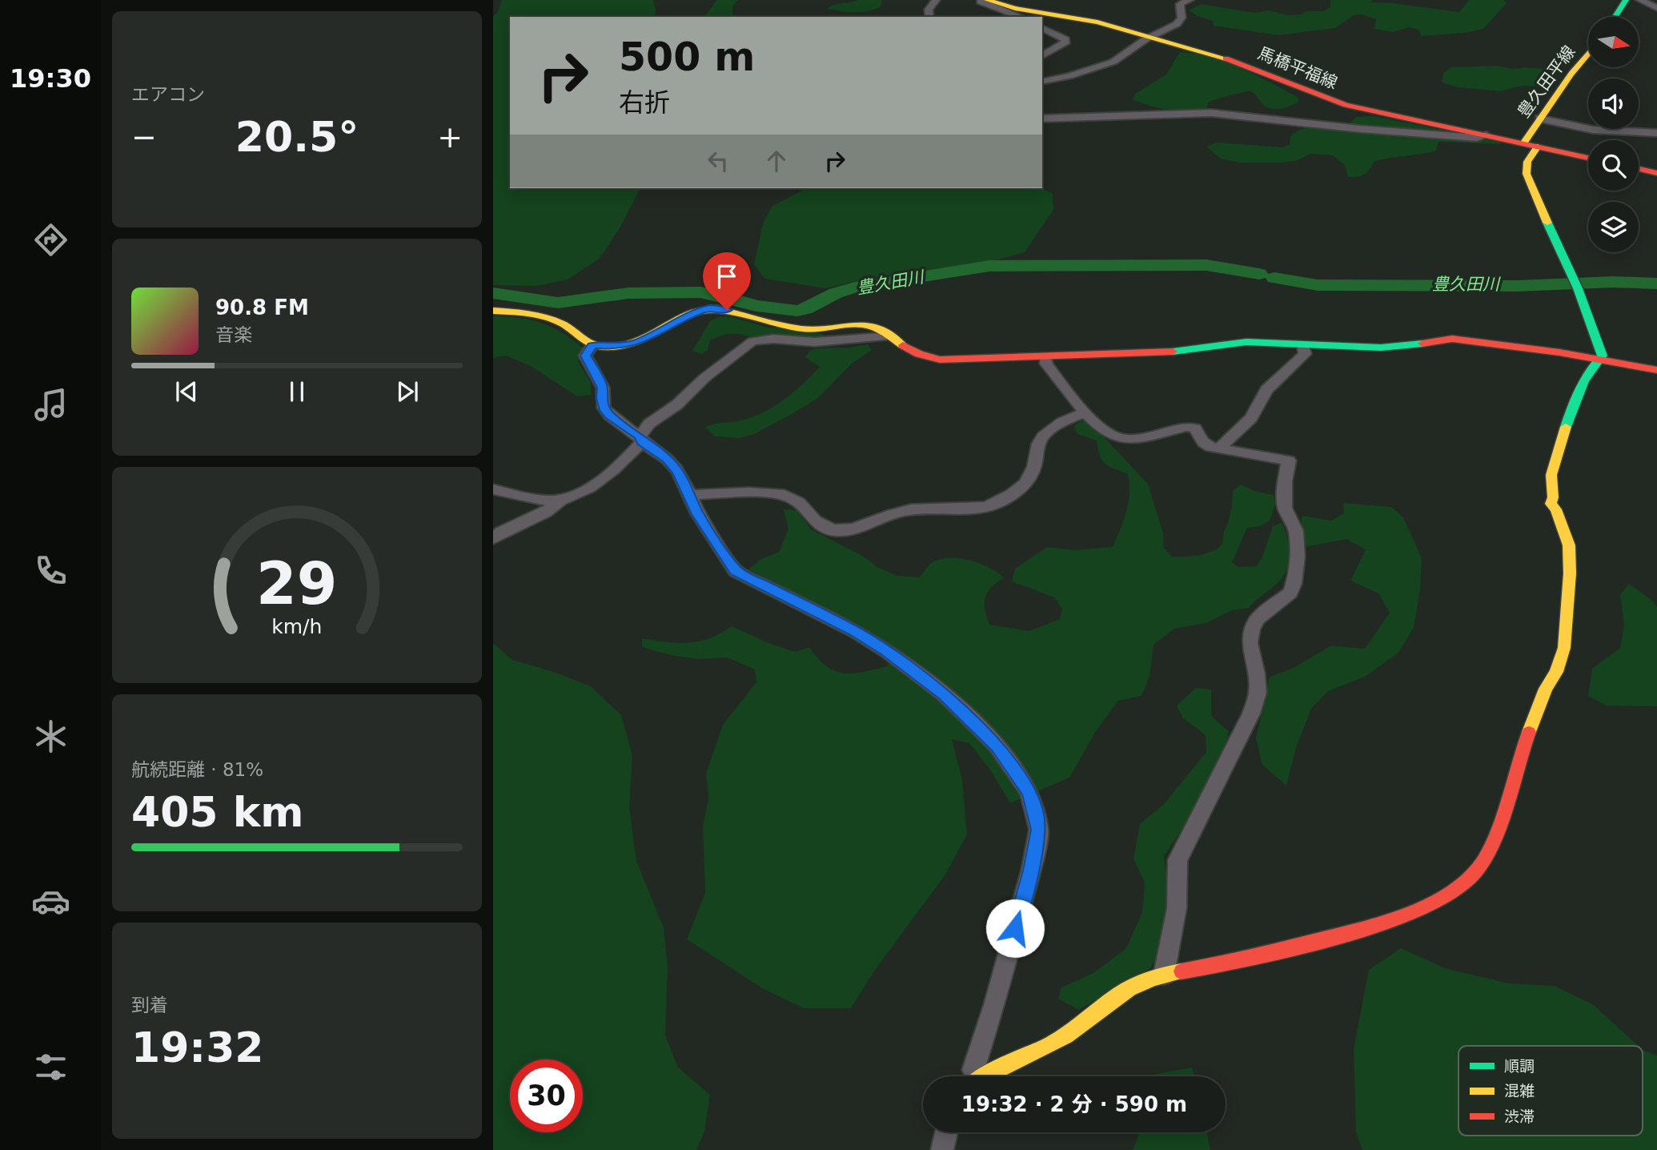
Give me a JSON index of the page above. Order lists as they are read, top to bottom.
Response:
{
  "streets": {
    "street": ["馬橋平福線", "豊久田平線"]
  },
  "crossings": [
    ["馬橋平福線", "豊久田平線"]
  ],
  "water": ["豊久田川"],
  "legend": ["順調", "混雑", "渋滞"],
  "north": "right",
  "page": {
    "tabs": "19:30",
    "tile": [
      "エアコン",
      ["航続距離 · 81%", "405 km"],
      ["到着", "19:32"]
    ],
    "turn": ["500 m", "右折"],
    "heat": ["−", "20.5°", "+"],
    "song": ["90.8 FM", "音楽"],
    "limit": "30",
    "trip": "19:32 · 2 分 · 590 m",
    "gauge": ["29", "km/h"]
  }
}
